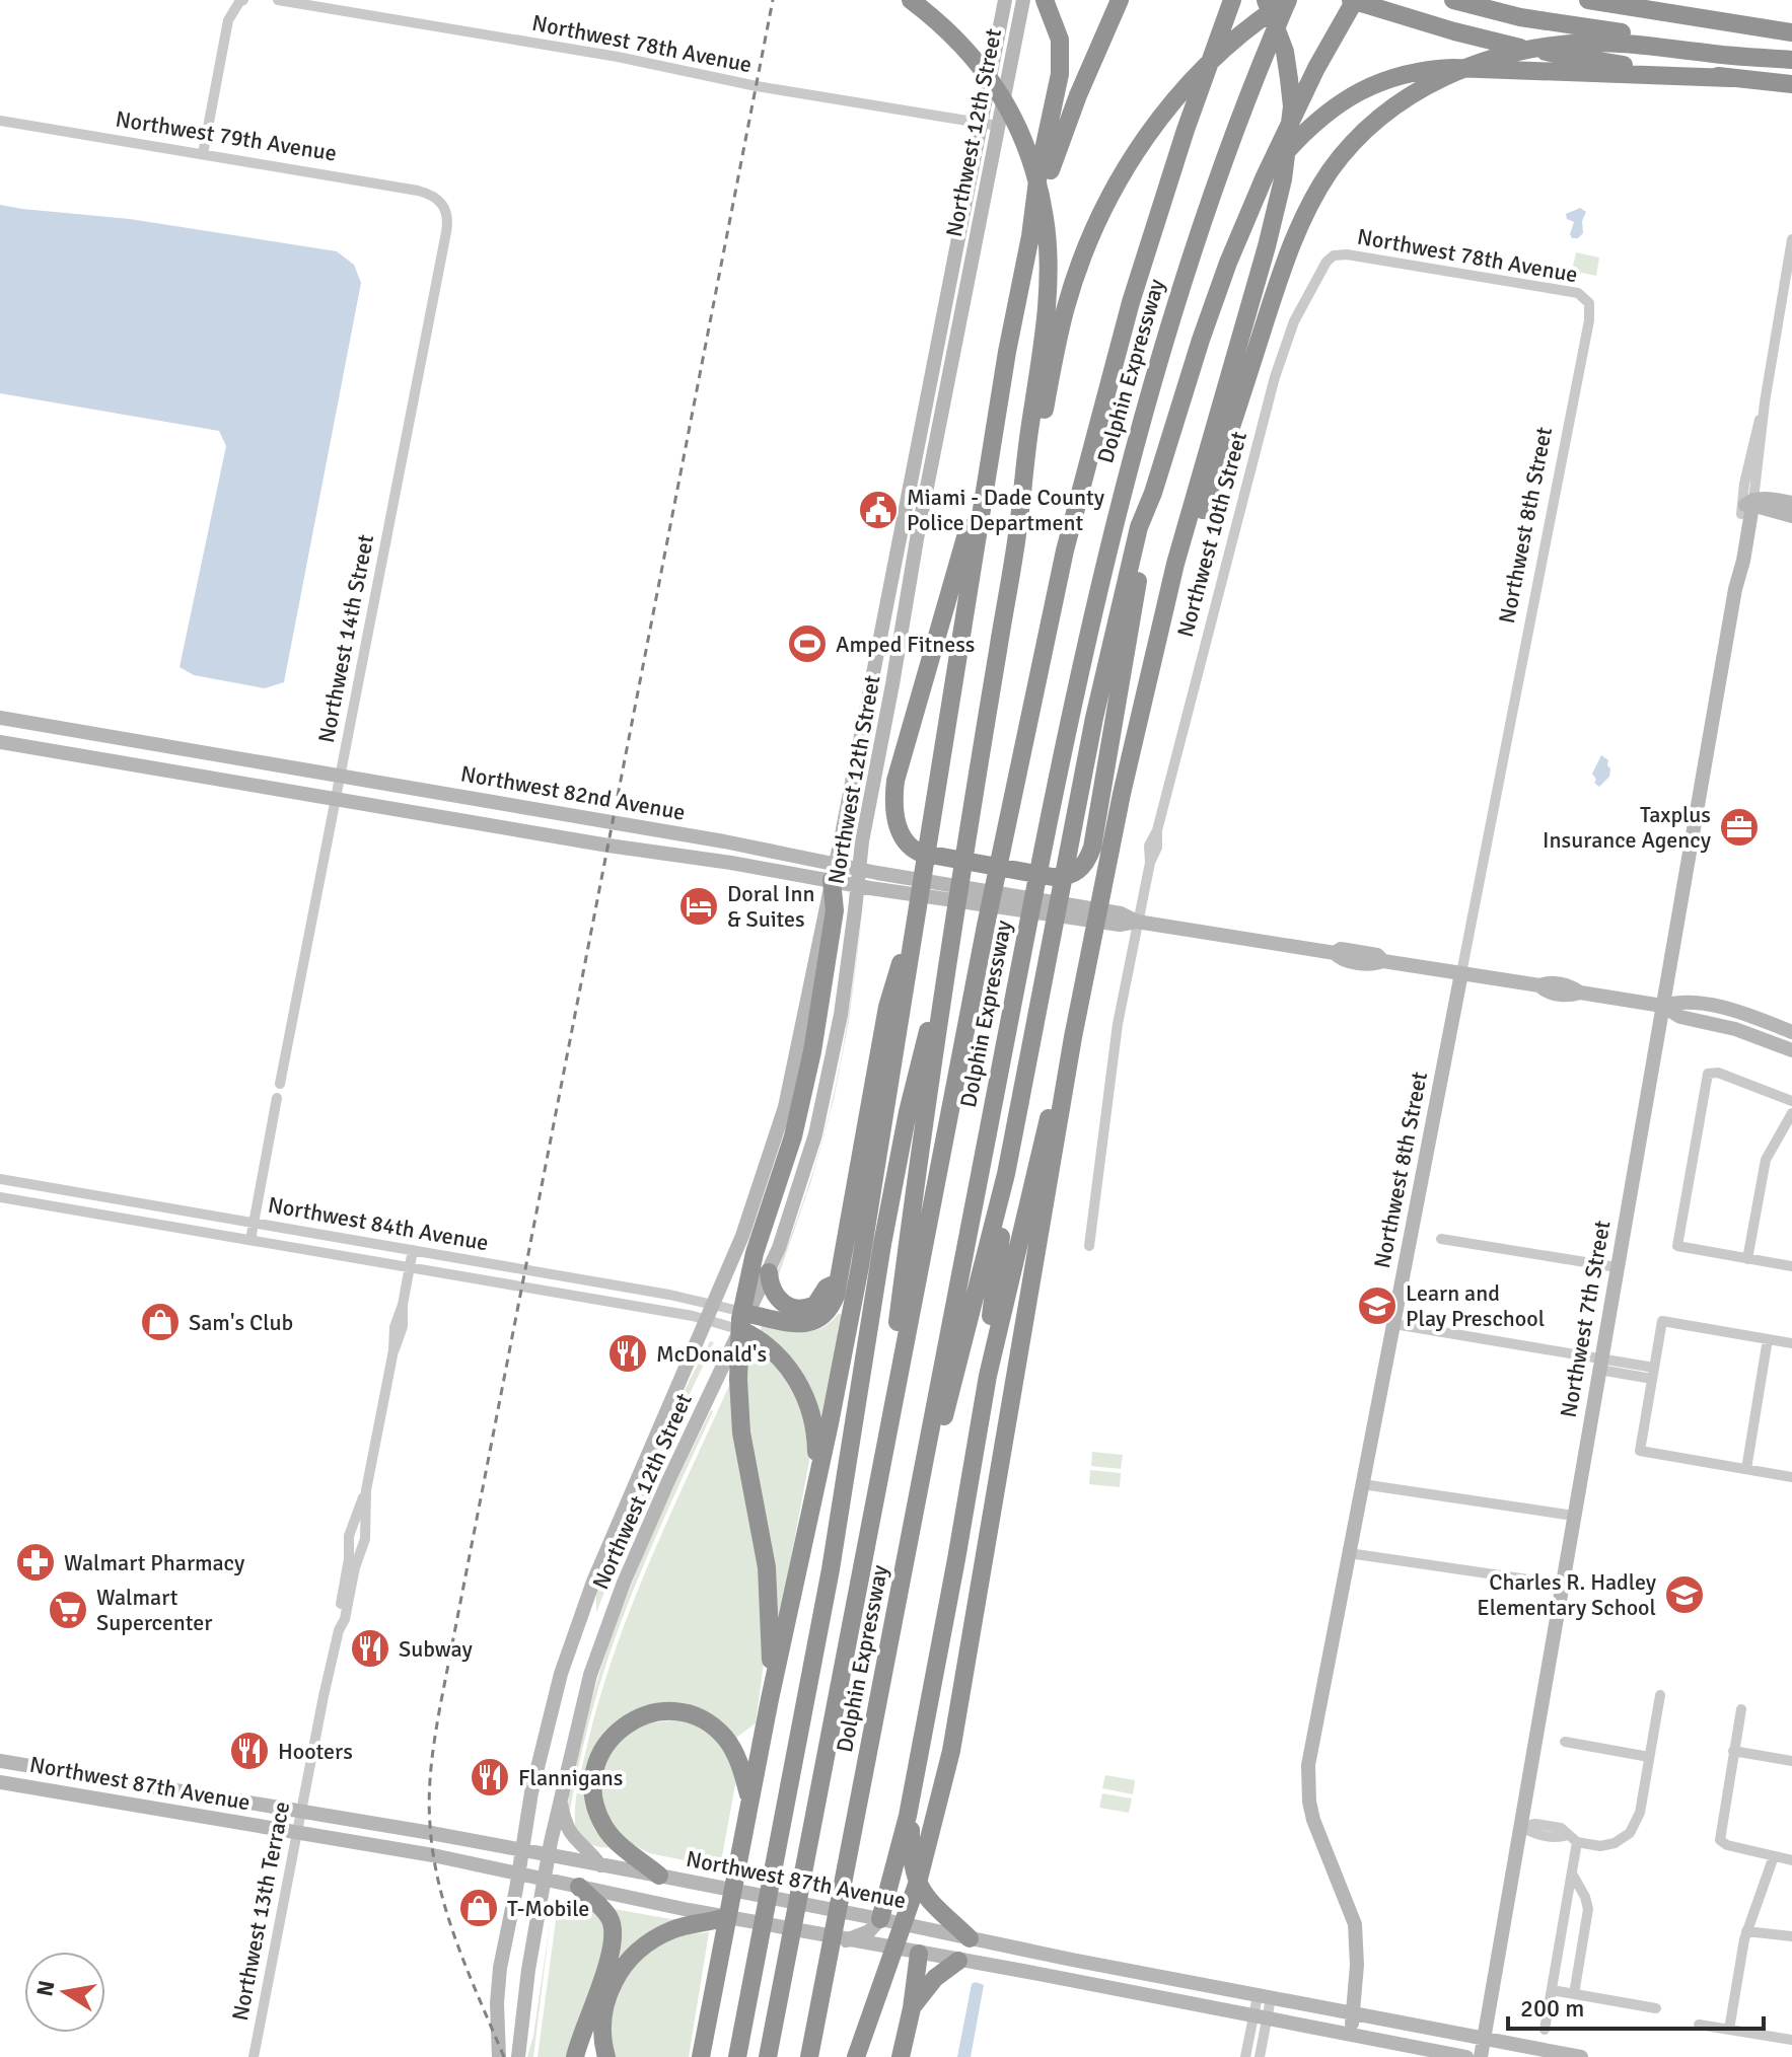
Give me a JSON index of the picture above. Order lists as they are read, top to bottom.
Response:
{
  "streets": {
    "highway": ["Dolphin Expressway"],
    "main road": [
      "Northwest 12th Street",
      "Northwest 8th Street",
      "Northwest 82nd Avenue",
      "Northwest 7th Street",
      "Northwest 87th Avenue"
    ],
    "street": [
      "Northwest 78th Avenue",
      "Northwest 79th Avenue",
      "Northwest 10th Street",
      "Northwest 14th Street",
      "Northwest 84th Avenue",
      "Northwest 13th Terrace"
    ]
  },
  "crossings": [
    ["Northwest 78th Avenue", "Northwest 12th Street"],
    ["Northwest 78th Avenue", "Northwest 8th Street"],
    ["Northwest 78th Avenue", "Northwest 10th Street"],
    ["Northwest 12th Street", "Northwest 82nd Avenue"],
    ["Northwest 12th Street", "Northwest 84th Avenue"],
    ["Northwest 12th Street", "Northwest 87th Avenue"],
    ["Northwest 79th Avenue", "Northwest 14th Street"],
    ["Northwest 8th Street", "Northwest 82nd Avenue"],
    ["Northwest 8th Street", "Northwest 87th Avenue"],
    ["Northwest 10th Street", "Northwest 82nd Avenue"],
    ["Northwest 14th Street", "Northwest 82nd Avenue"],
    ["Northwest 82nd Avenue", "Northwest 7th Street"],
    ["Northwest 84th Avenue", "Northwest 13th Terrace"],
    ["Northwest 7th Street", "Northwest 87th Avenue"],
    ["Northwest 87th Avenue", "Northwest 13th Terrace"]
  ],
  "places": {
    "public building": ["Miami - Dade County Police Department"],
    "sports": ["Amped Fitness"],
    "office": ["Taxplus Insurance Agency"],
    "hotel": ["Doral Inn & Suites"],
    "school or university": ["Learn and Play Preschool", "Charles R. Hadley Elementary School"],
    "shop": ["Sam's Club", "T-Mobile"],
    "restaurant": [
      "McDonald's",
      "Subway",
      "Hooters",
      "Flannigans"
    ],
    "pharmacy": ["Walmart Pharmacy"],
    "supermarket": ["Walmart Supercenter"]
  },
  "scale_bar": "200 m",
  "north": "left"
}
